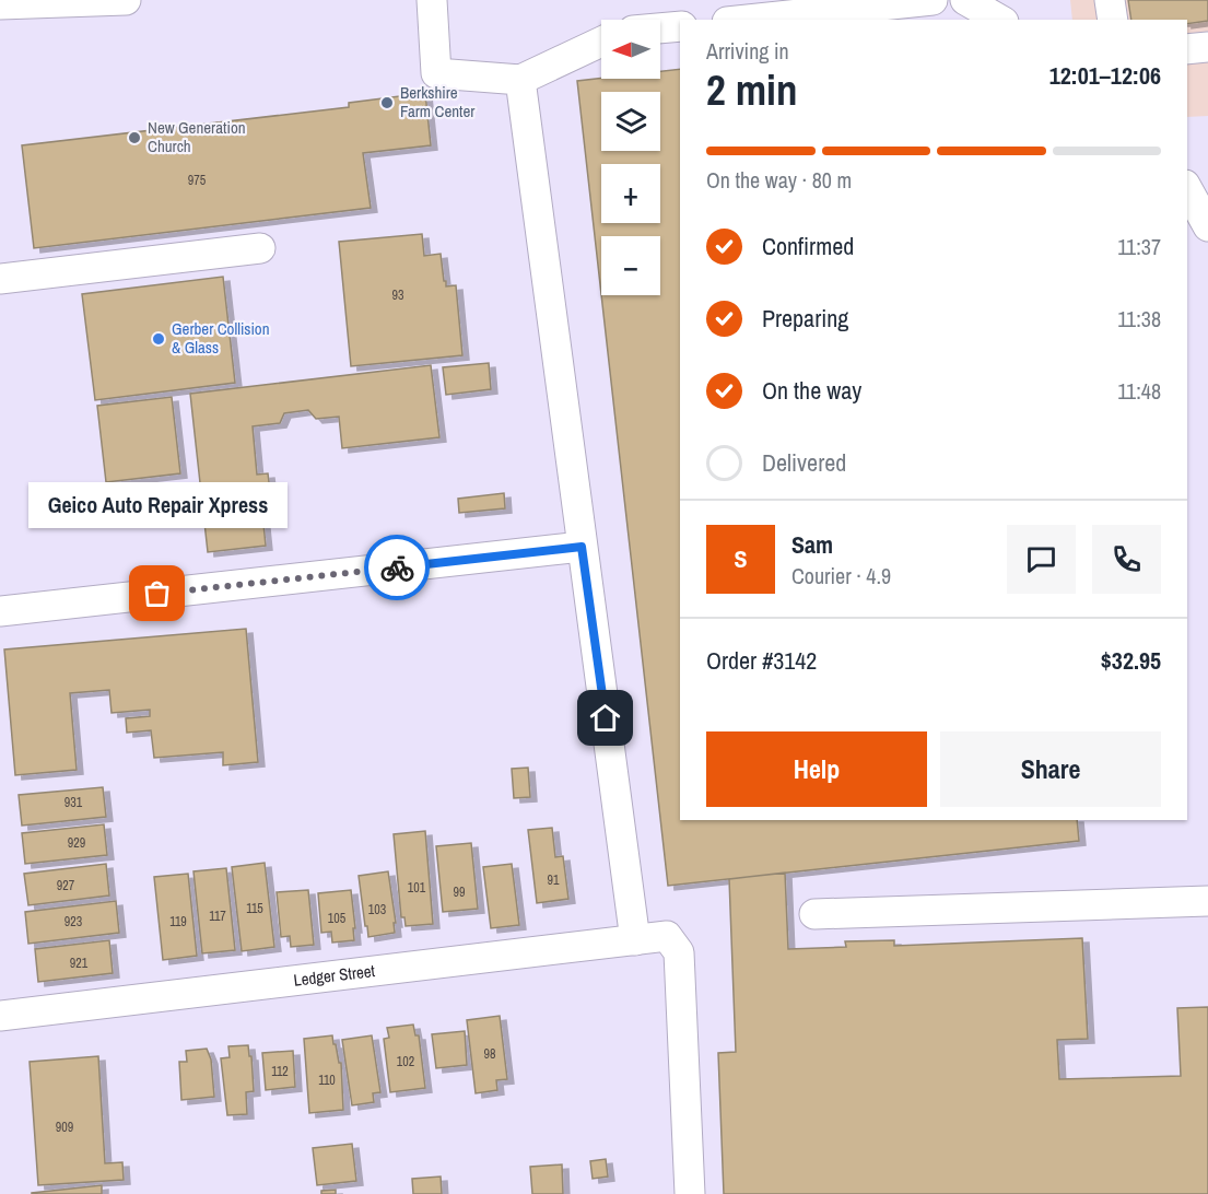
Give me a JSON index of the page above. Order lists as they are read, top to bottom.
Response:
{
  "streets": {
    "street": ["Ledger Street"]
  },
  "places": [
    "Berkshire Farm Center",
    "New Generation Church",
    "Gerber Collision & Glass",
    "Geico Auto Repair Xpress"
  ],
  "house_numbers": [
    "975",
    "93",
    "931",
    "929",
    "91",
    "927",
    "101",
    "99",
    "115",
    "103",
    "117",
    "105",
    "923",
    "119",
    "921",
    "98",
    "102",
    "112",
    "110",
    "909"
  ],
  "north": "left",
  "page": {
    "map_buttons": ["+", "−"],
    "heading": ["2 min", "Arriving in", "12:01–12:06"],
    "panel": [
      "Sam",
      "Courier · 4.9",
      "Order #3142",
      "$32.95"
    ],
    "bar": "On the way · 80 m",
    "list": [
      ["Confirmed", "11:37"],
      ["Preparing", "11:38"],
      ["On the way", "11:48"],
      "Delivered"
    ],
    "bubble": "Geico Auto Repair Xpress",
    "round": "S",
    "buttons": ["Help", "Share"]
  }
}
